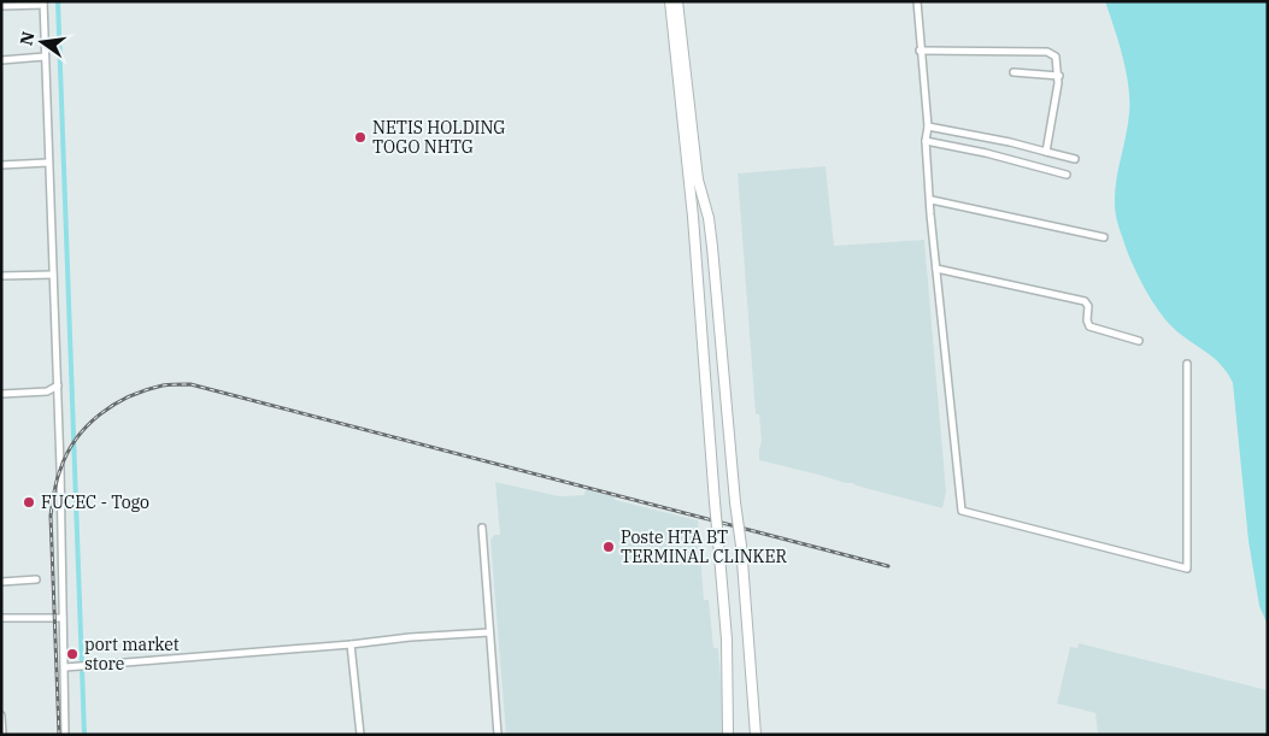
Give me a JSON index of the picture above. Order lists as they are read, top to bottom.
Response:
{
  "places": [
    "NETIS HOLDING TOGO NHTG",
    "FUCEC - Togo",
    "Poste HTA BT TERMINAL CLINKER",
    "port market store"
  ],
  "north": "left"
}
